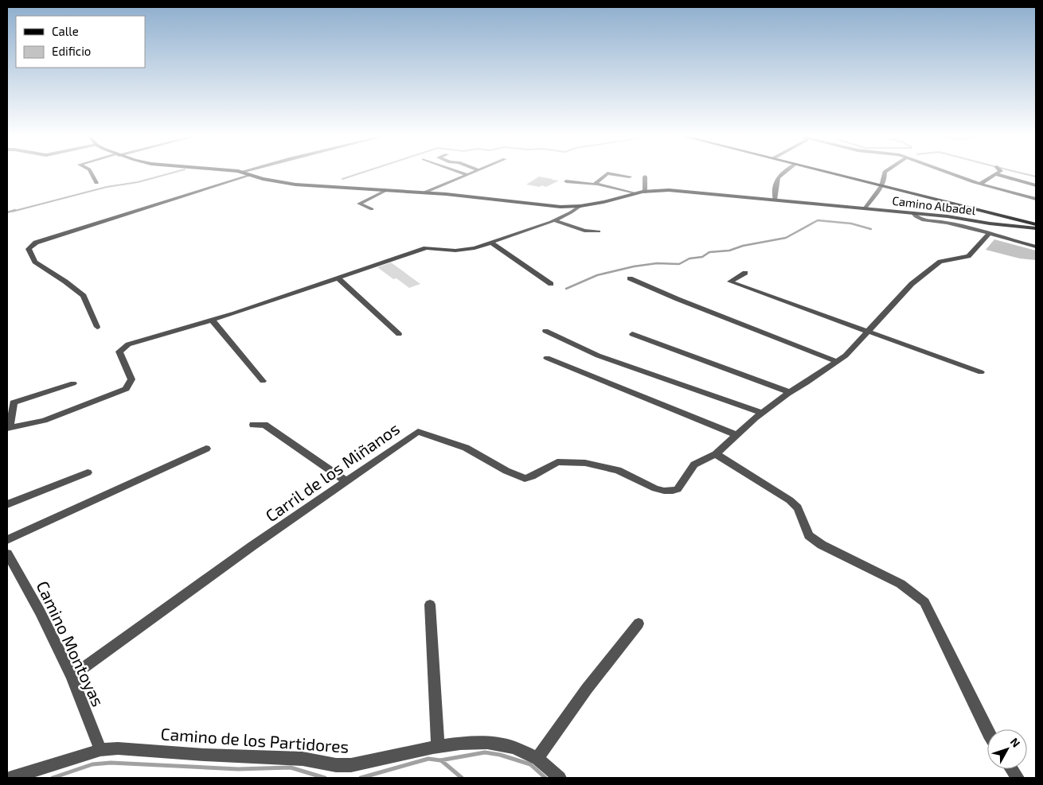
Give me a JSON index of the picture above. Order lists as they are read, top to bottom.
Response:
{
  "streets": {
    "main road": ["Camino Albadel"],
    "street": ["Carril de los Miñanos", "Camino Montoyas", "Camino de los Partidores"]
  },
  "crossings": [
    ["Carril de los Miñanos", "Camino Montoyas"],
    ["Camino Montoyas", "Camino de los Partidores"]
  ],
  "legend": ["Calle", "Edificio"],
  "north": "top right"
}
